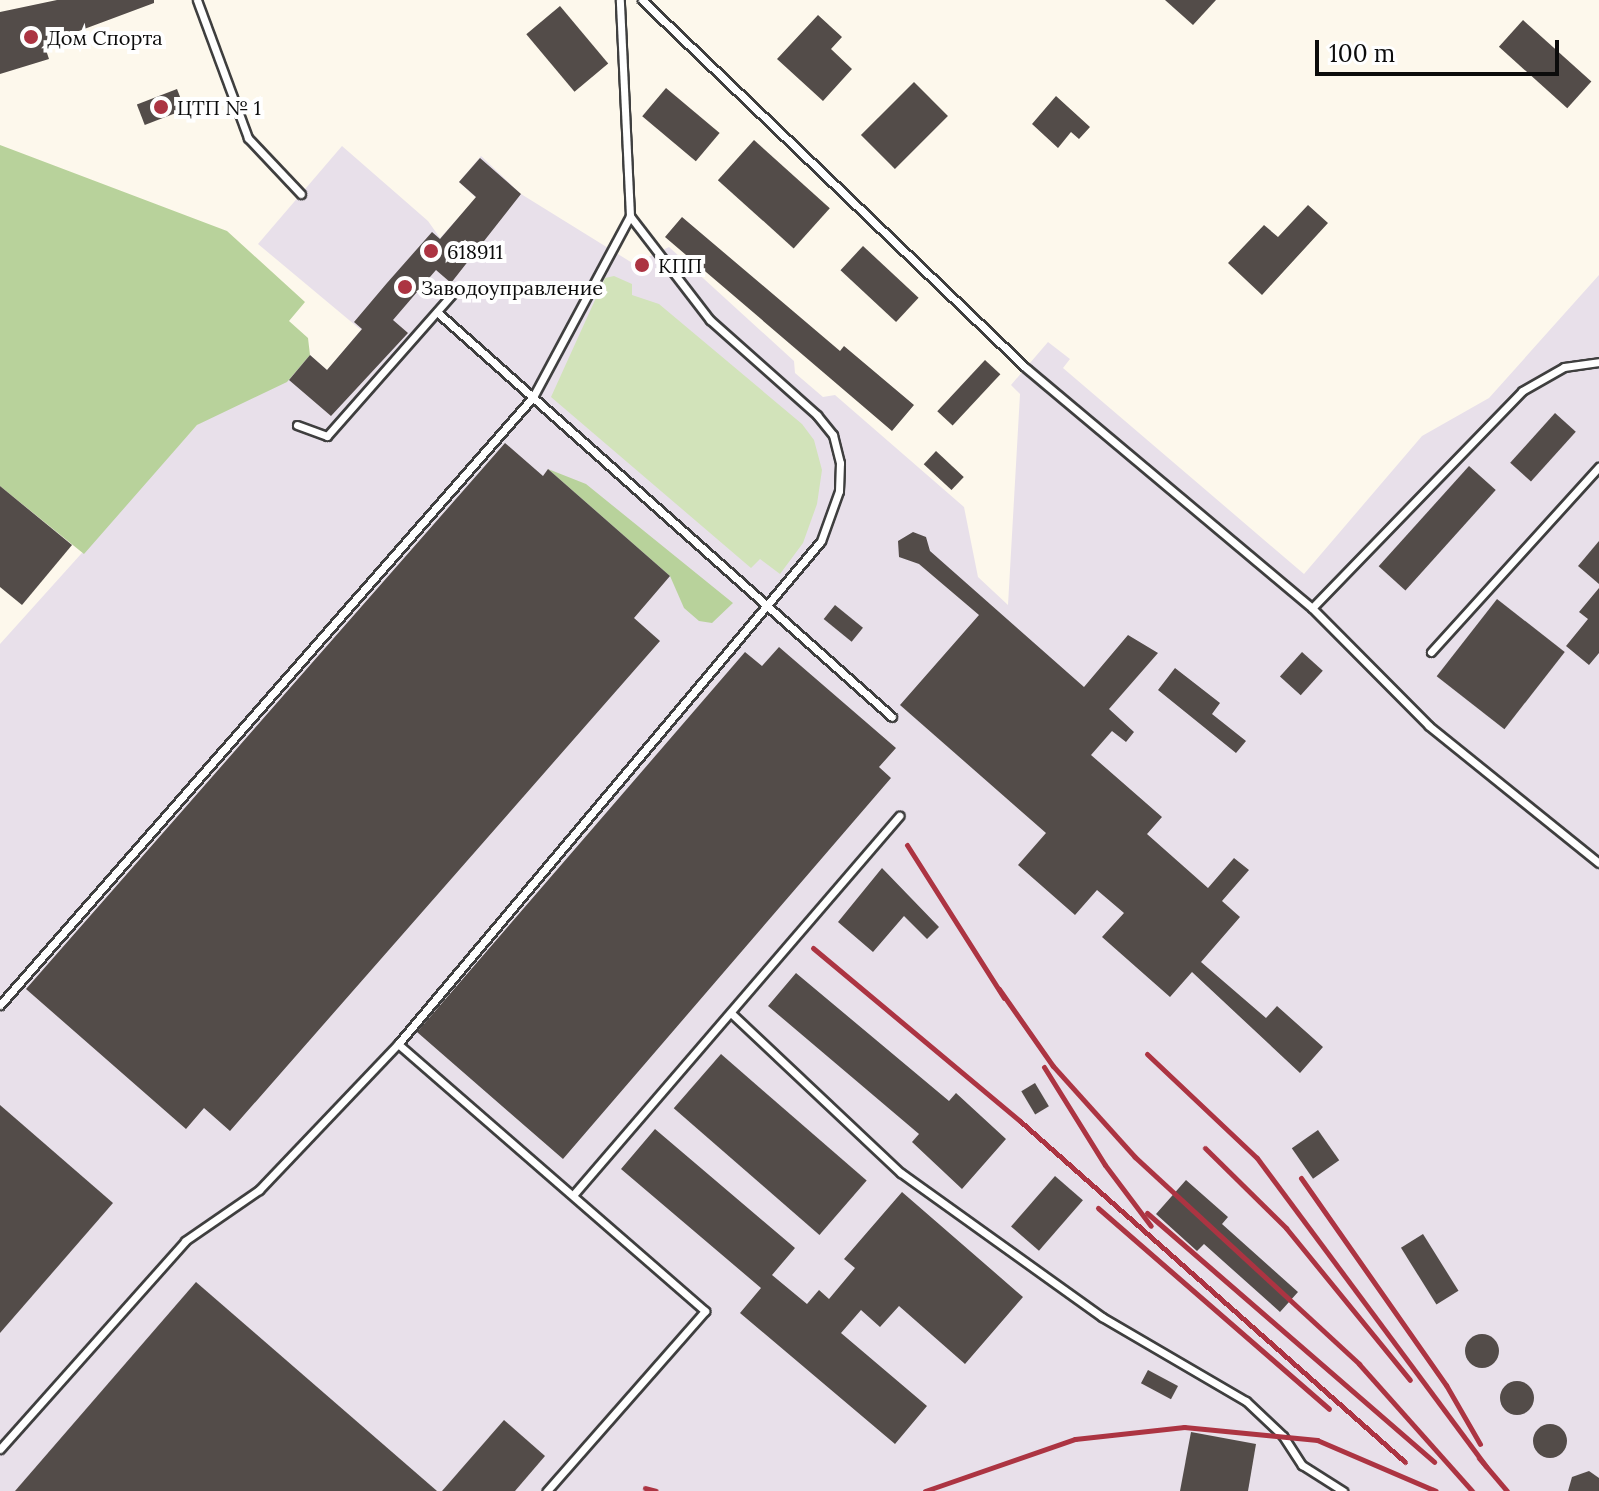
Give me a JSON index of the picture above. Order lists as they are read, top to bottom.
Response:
{
  "places": [
    "Дом Спорта",
    "ЦТП № 1",
    "618911",
    "КПП",
    "Заводоуправление"
  ],
  "scale_bar": "100 m"
}
